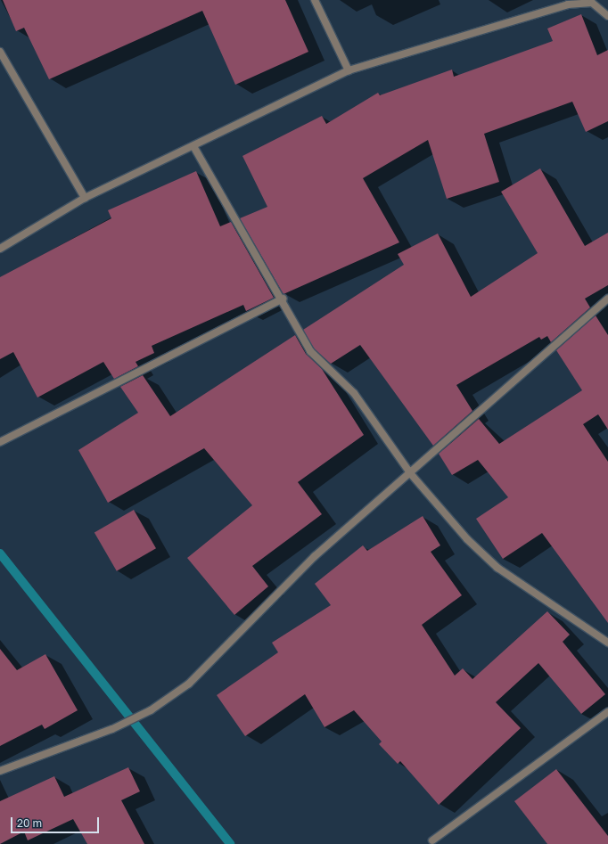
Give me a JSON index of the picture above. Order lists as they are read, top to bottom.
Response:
{
  "scale_bar": "20 m"
}
